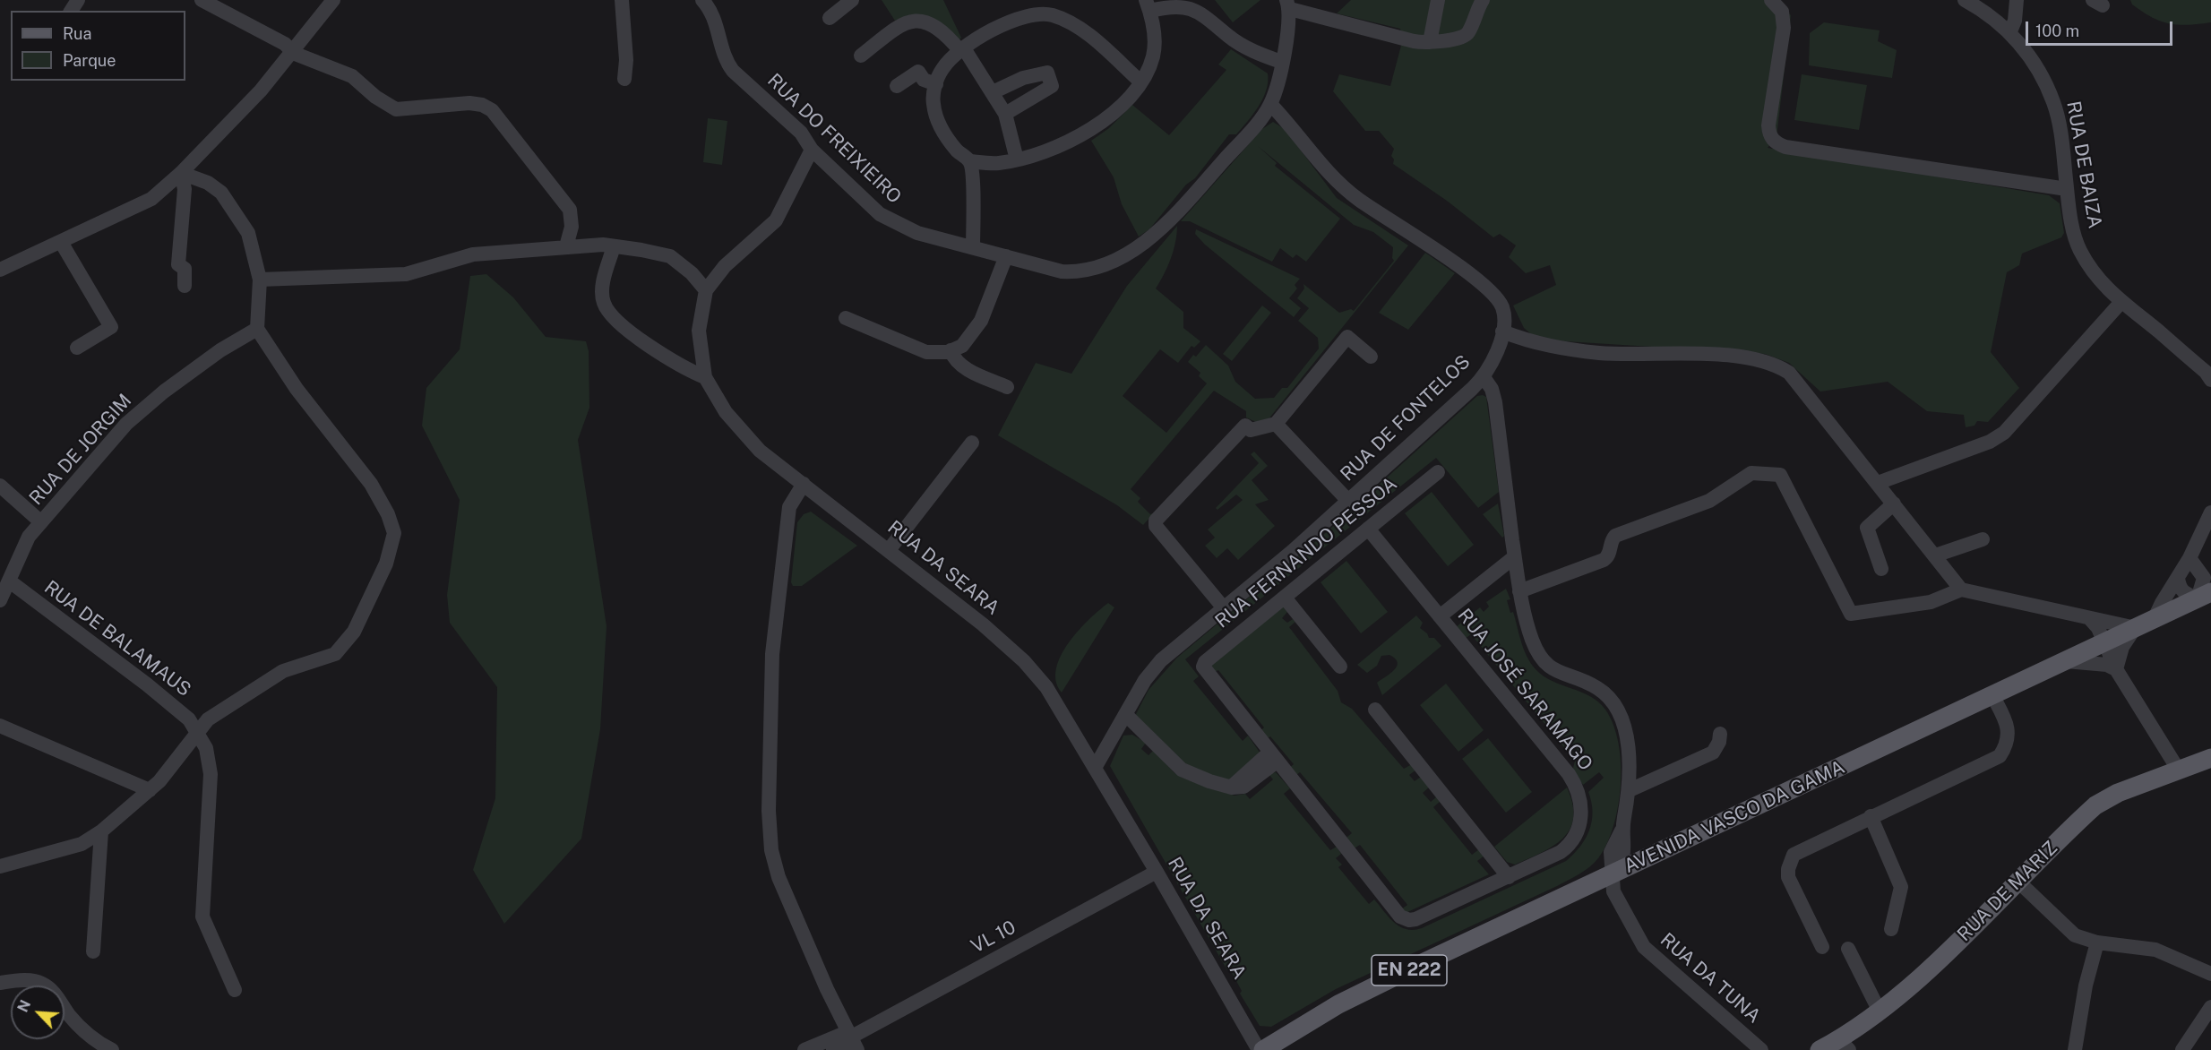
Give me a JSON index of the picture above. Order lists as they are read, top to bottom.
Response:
{
  "streets": {
    "main road": ["AVENIDA VASCO DA GAMA", "RUA DE MARIZ", "EN 222"],
    "street": [
      "RUA DO FREIXIEIRO",
      "RUA DE BAIZA",
      "RUA DE FONTELOS",
      "RUA DE JORGIM",
      "RUA FERNANDO PESSOA",
      "RUA DA SEARA",
      "RUA DE BALAMAUS",
      "RUA JOSÉ SARAMAGO",
      "VL 10",
      "RUA DA TUNA"
    ]
  },
  "crossings": [
    ["RUA DO FREIXIEIRO", "RUA DE FONTELOS"],
    ["RUA DO FREIXIEIRO", "RUA DA SEARA"],
    ["RUA DE FONTELOS", "RUA DA SEARA"],
    ["RUA DE FONTELOS", "RUA DA TUNA"],
    ["RUA DE JORGIM", "RUA DE BALAMAUS"],
    ["RUA FERNANDO PESSOA", "RUA JOSÉ SARAMAGO"],
    ["RUA DA SEARA", "VL 10"],
    ["AVENIDA VASCO DA GAMA", "RUA DA TUNA"]
  ],
  "legend": ["Rua", "Parque"],
  "scale_bar": "100 m",
  "north": "top left"
}
